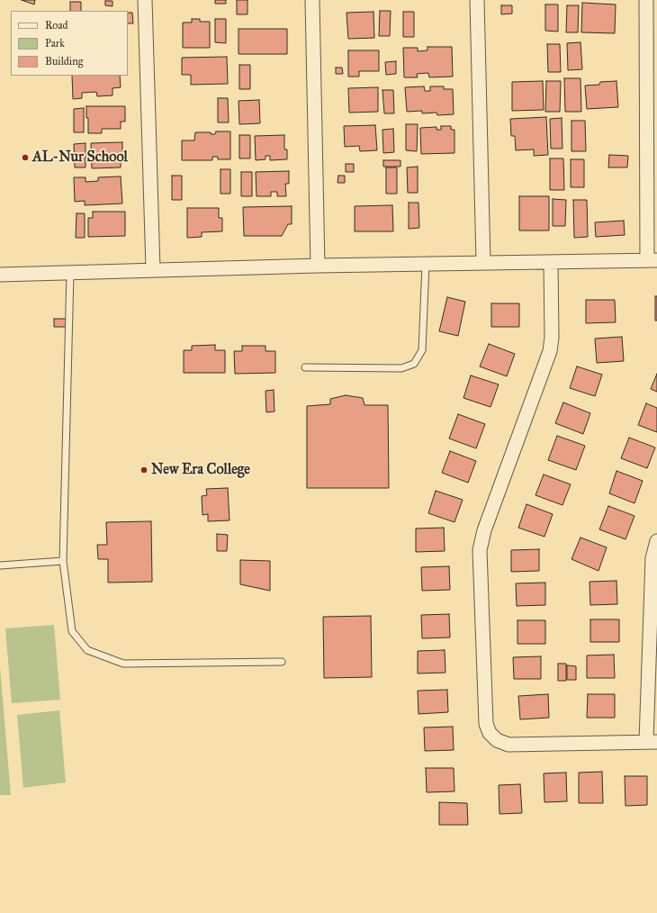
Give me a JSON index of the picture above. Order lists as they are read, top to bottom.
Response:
{
  "places": ["AL-Nur School", "New Era College"],
  "legend": ["Road", "Park", "Building"]
}
